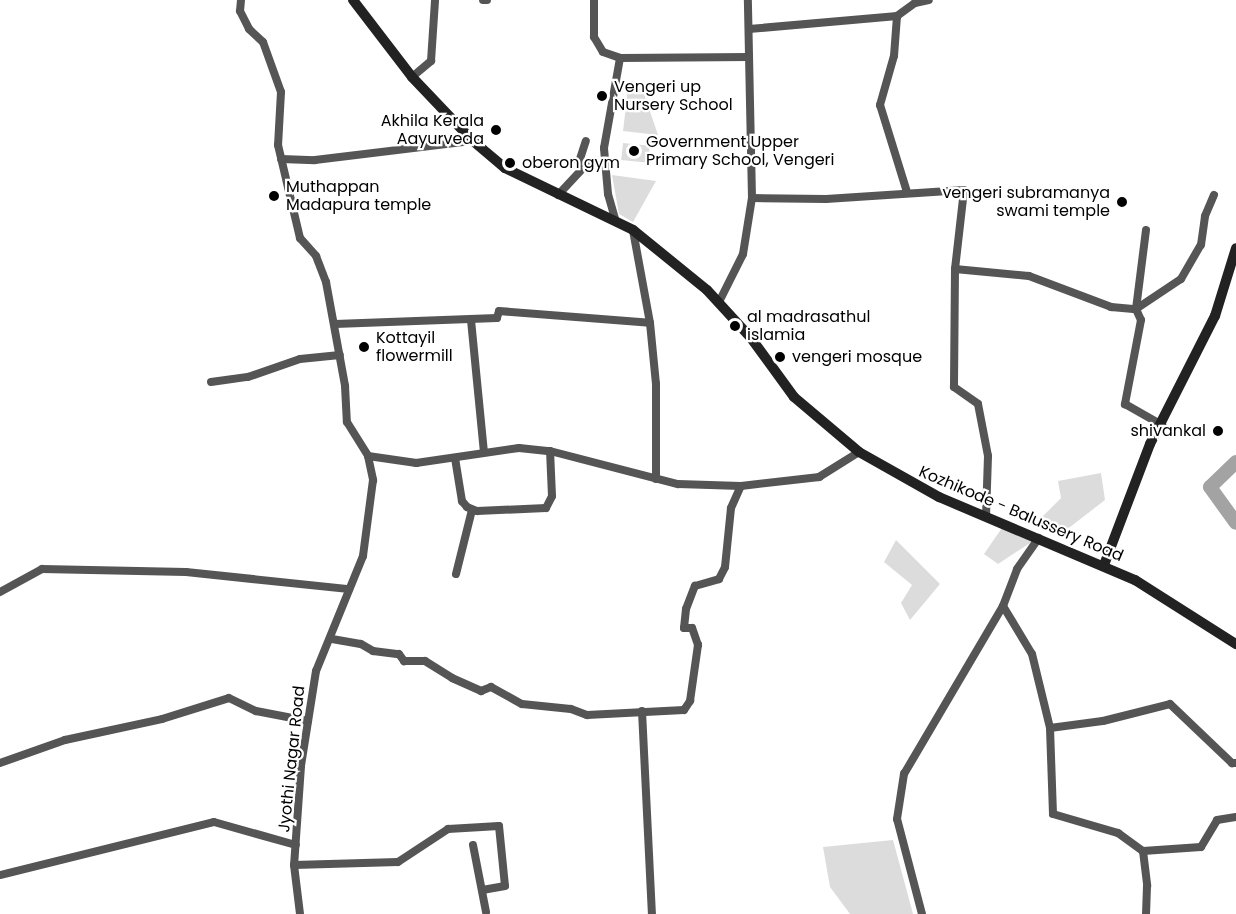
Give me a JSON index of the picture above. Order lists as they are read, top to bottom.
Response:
{
  "streets": {
    "main road": ["Kozhikode - Balussery Road"],
    "street": ["Jyothi Nagar Road"]
  },
  "places": [
    "Vengeri up Nursery School",
    "Akhila Kerala Aayurveda",
    "Government Upper Primary School, Vengeri",
    "oberon gym",
    "Muthappan Madapura temple",
    "vengeri subramanya swami temple",
    "al madrasathul islamia",
    "Kottayil flowermill",
    "vengeri mosque",
    "shivankal"
  ]
}
